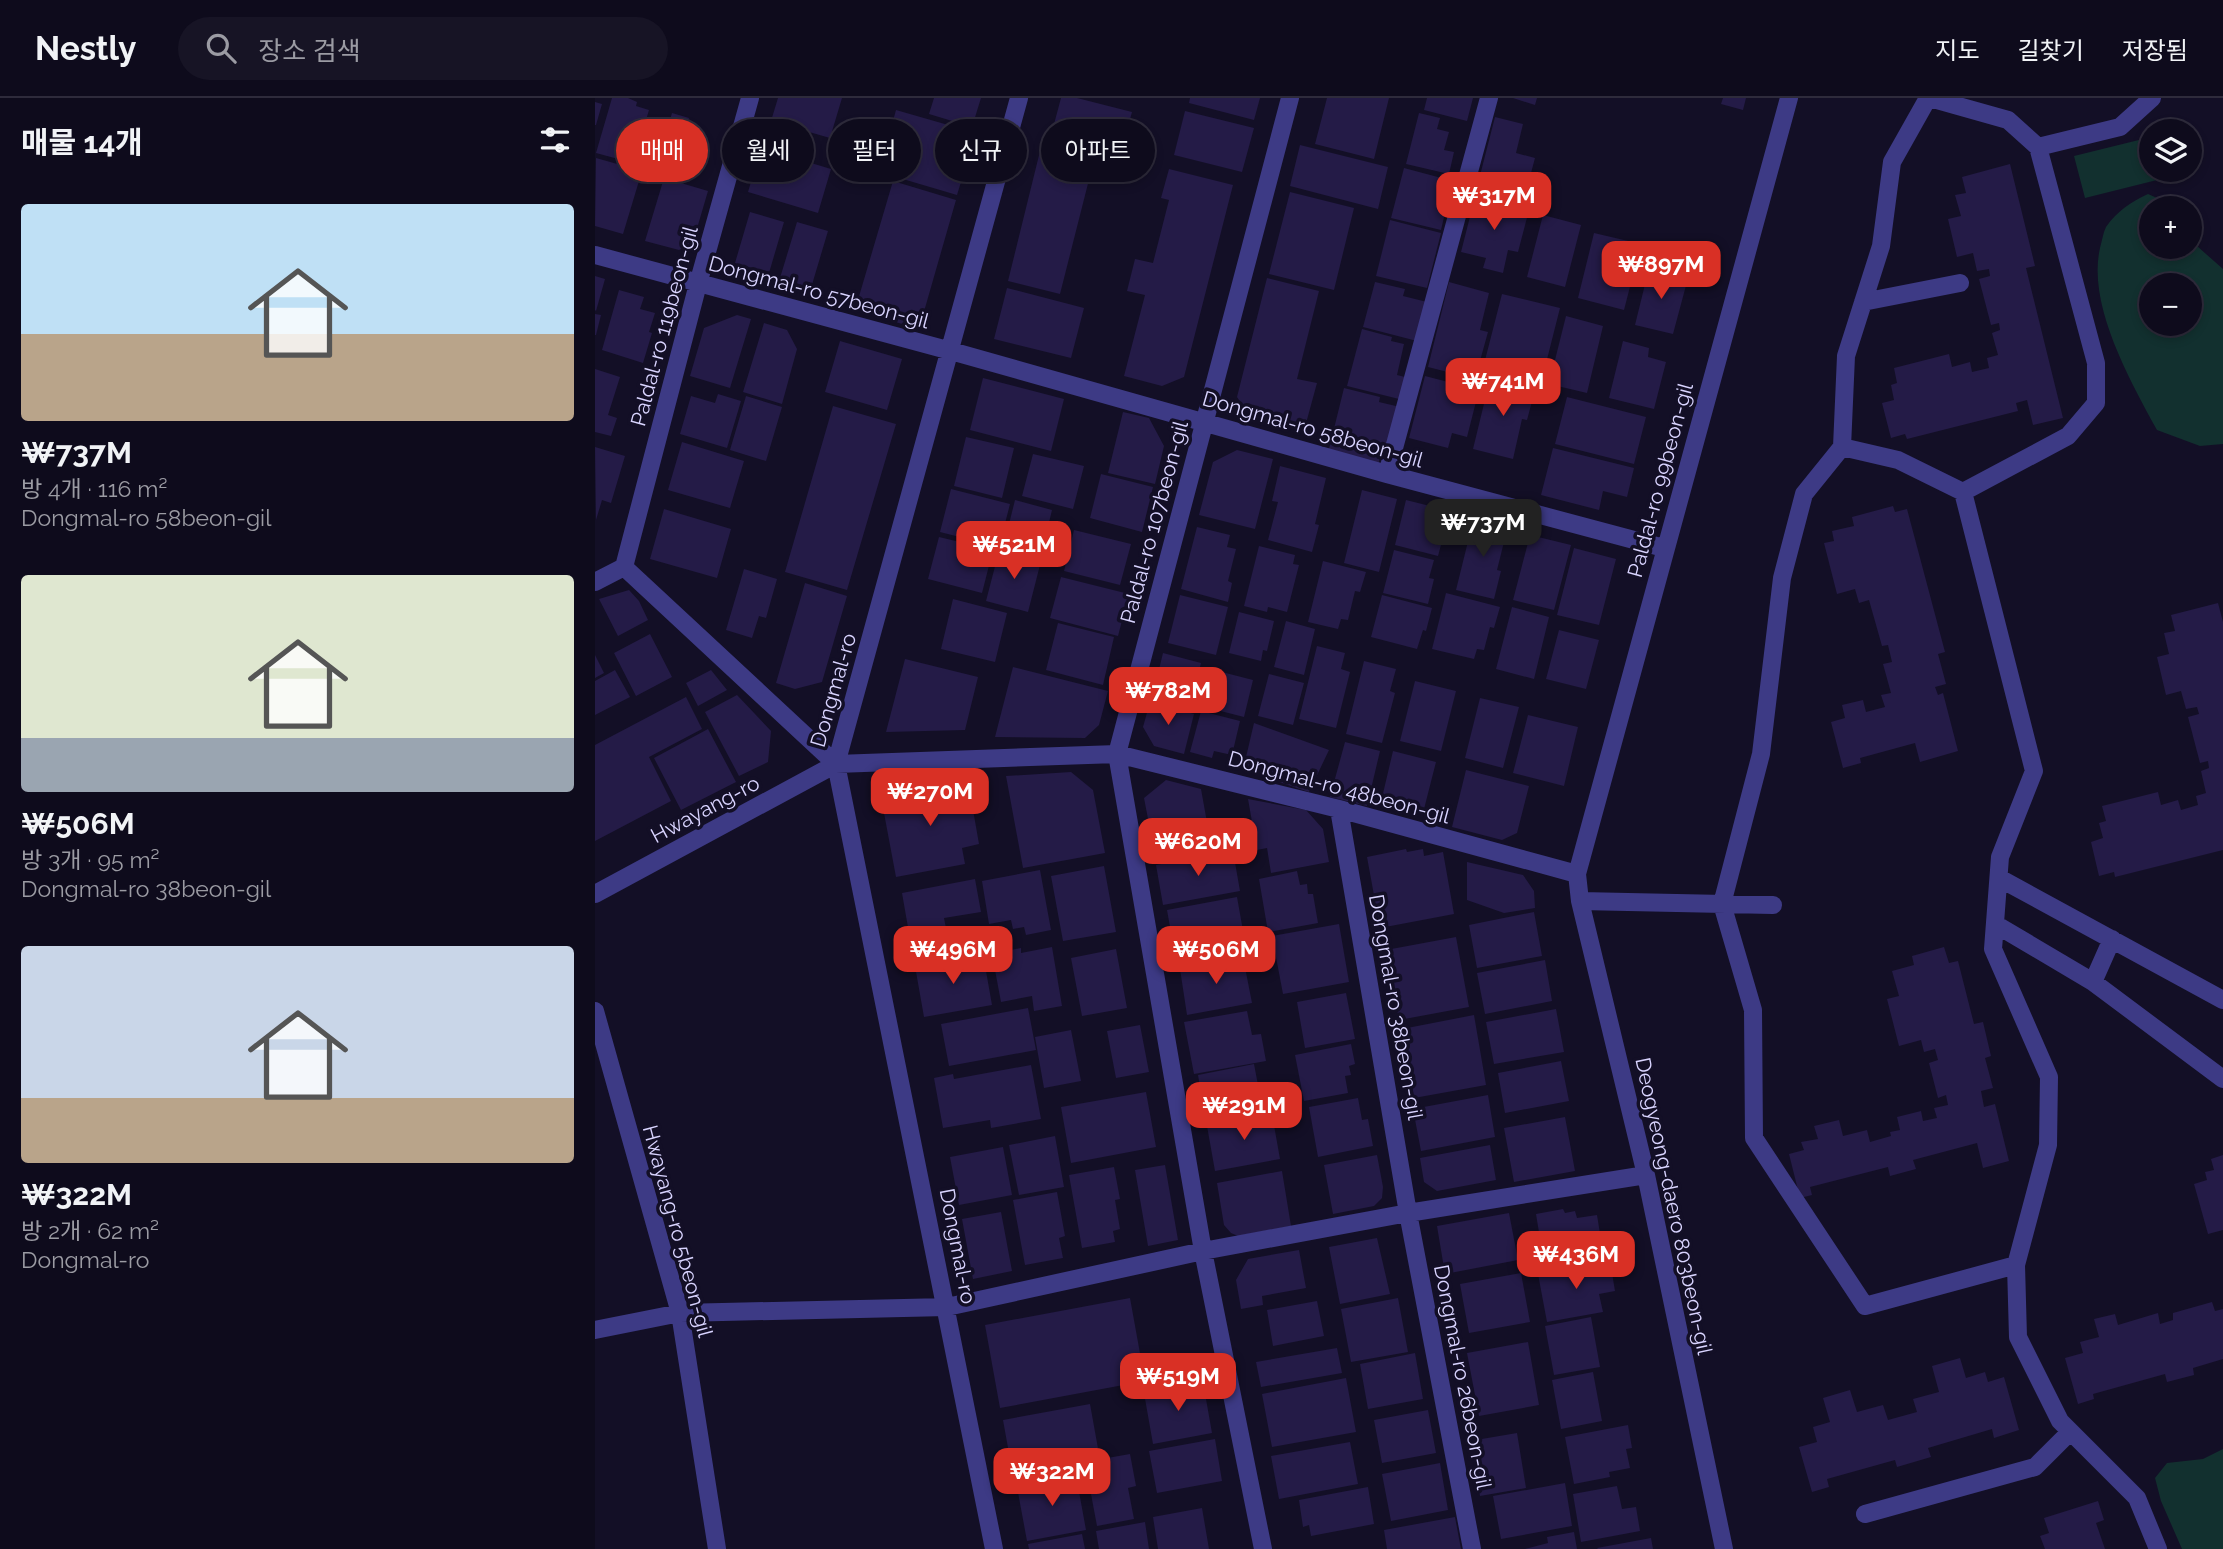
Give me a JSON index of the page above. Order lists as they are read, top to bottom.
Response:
{
  "streets": {
    "street": [
      "Dongmal-ro 57beon-gil",
      "Paldal-ro 119beon-gil",
      "Dongmal-ro 58beon-gil",
      "Paldal-ro 99beon-gil",
      "Paldal-ro 107beon-gil",
      "Dongmal-ro",
      "Dongmal-ro 48beon-gil",
      "Hwayang-ro",
      "Dongmal-ro 38beon-gil",
      "Deogyeong-daero 803beon-gil",
      "Hwayang-ro 5beon-gil",
      "Dongmal-ro 26beon-gil"
    ]
  },
  "crossings": [
    ["Dongmal-ro 57beon-gil", "Paldal-ro 119beon-gil"],
    ["Dongmal-ro 57beon-gil", "Dongmal-ro 58beon-gil"],
    ["Dongmal-ro 57beon-gil", "Dongmal-ro"],
    ["Dongmal-ro 58beon-gil", "Paldal-ro 99beon-gil"],
    ["Dongmal-ro 58beon-gil", "Paldal-ro 107beon-gil"],
    ["Dongmal-ro 58beon-gil", "Dongmal-ro"],
    ["Paldal-ro 99beon-gil", "Dongmal-ro 48beon-gil"],
    ["Paldal-ro 99beon-gil", "Deogyeong-daero 803beon-gil"],
    ["Paldal-ro 107beon-gil", "Dongmal-ro 48beon-gil"],
    ["Dongmal-ro", "Dongmal-ro 48beon-gil"],
    ["Dongmal-ro", "Hwayang-ro"],
    ["Dongmal-ro 48beon-gil", "Hwayang-ro"],
    ["Dongmal-ro 48beon-gil", "Dongmal-ro 38beon-gil"],
    ["Dongmal-ro 48beon-gil", "Deogyeong-daero 803beon-gil"],
    ["Dongmal-ro 38beon-gil", "Dongmal-ro 26beon-gil"]
  ],
  "page": {
    "header": "Nestly",
    "search": "장소 검색",
    "nav": ["지도", "길찾기", "저장됨"],
    "heading": "매물 14개",
    "map_buttons": ["+", "−"],
    "chip": [
      "매매",
      "월세",
      "필터",
      "신규",
      "아파트"
    ],
    "price": [
      "₩317M",
      "₩897M",
      "₩741M",
      "₩737M",
      "₩521M",
      "₩782M",
      "₩270M",
      "₩620M",
      "₩496M",
      "₩506M",
      "₩291M",
      "₩436M",
      "₩519M",
      "₩322M"
    ],
    "list": [
      {
        "name": "₩737M",
        "note": "방 4개 · 116 m² · Dongmal-ro 58beon-gil"
      },
      {
        "name": "₩506M",
        "note": "방 3개 · 95 m² · Dongmal-ro 38beon-gil"
      },
      {
        "name": "₩322M",
        "note": "방 2개 · 62 m² · Dongmal-ro"
      }
    ]
  }
}
